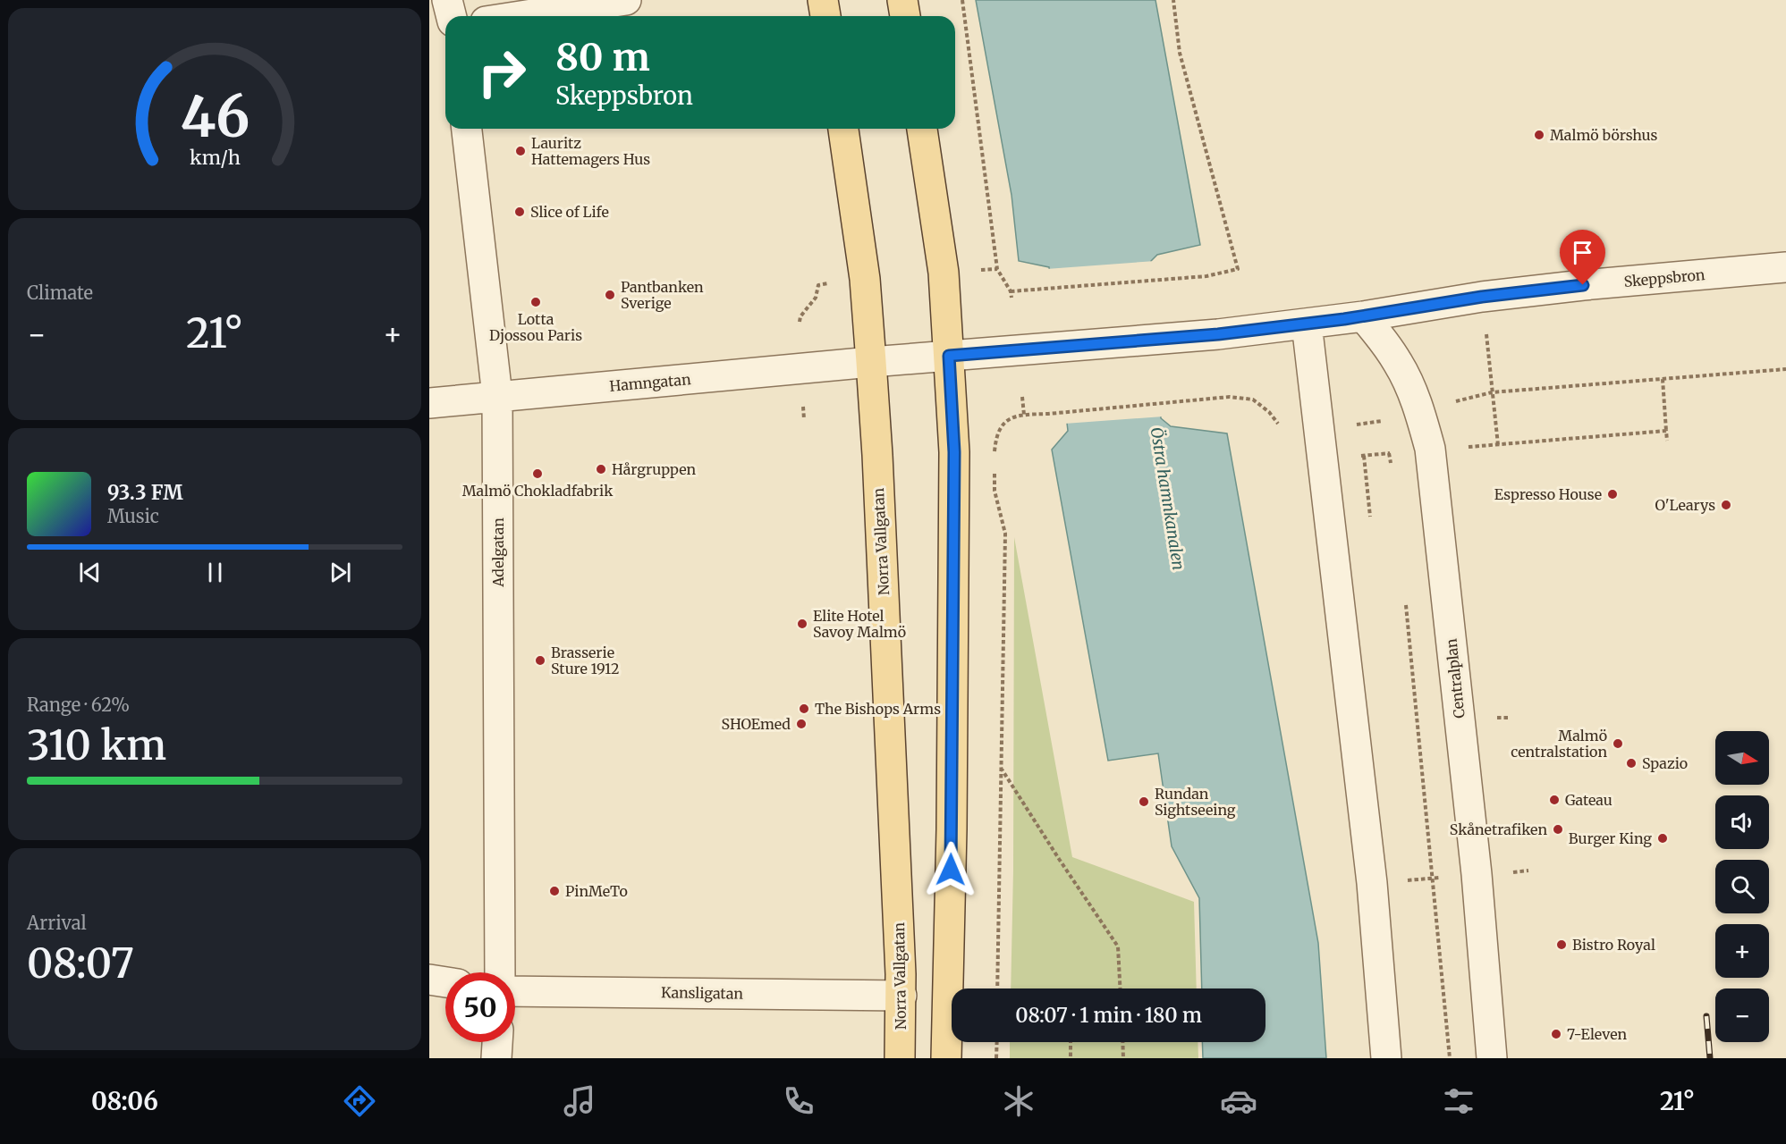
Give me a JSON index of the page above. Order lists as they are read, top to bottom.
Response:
{
  "streets": {
    "main road": ["Norra Vallgatan"],
    "street": [
      "Skeppsbron",
      "Hamngatan",
      "Adelgatan",
      "Centralplan",
      "Kansligatan"
    ]
  },
  "crossings": [
    ["Skeppsbron", "Hamngatan"],
    ["Skeppsbron", "Norra Vallgatan"],
    ["Skeppsbron", "Centralplan"],
    ["Hamngatan", "Norra Vallgatan"],
    ["Hamngatan", "Adelgatan"],
    ["Norra Vallgatan", "Kansligatan"]
  ],
  "water": ["Östra hamnkanalen"],
  "places": [
    "Malmö börshus",
    "Lauritz Hattemagers Hus",
    "Slice of Life",
    "Pantbanken Sverige",
    "Lotta Djossou Paris",
    "Hårgruppen",
    "Malmö Chokladfabrik",
    "Espresso House",
    "O'Learys",
    "Elite Hotel Savoy Malmö",
    "Brasserie Sture 1912",
    "The Bishops Arms",
    "SHOEmed",
    "Malmö centralstation",
    "Spazio",
    "Gateau",
    "Rundan Sightseeing",
    "Skånetrafiken",
    "Burger King",
    "PinMeTo",
    "Bistro Royal",
    "7-Eleven"
  ],
  "north": "right",
  "page": {
    "turn": ["80 m", "Skeppsbron"],
    "tile": [
      "Climate",
      ["Range · 62%", "310 km"],
      ["Arrival", "08:07"]
    ],
    "heat": ["−", "21°", "+"],
    "song": ["93.3 FM", "Music"],
    "map_buttons": ["+", "−"],
    "limit": "50",
    "trip": "08:07 · 1 min · 180 m",
    "tabs": ["08:06", "21°"],
    "gauge": ["46", "km/h"]
  }
}
